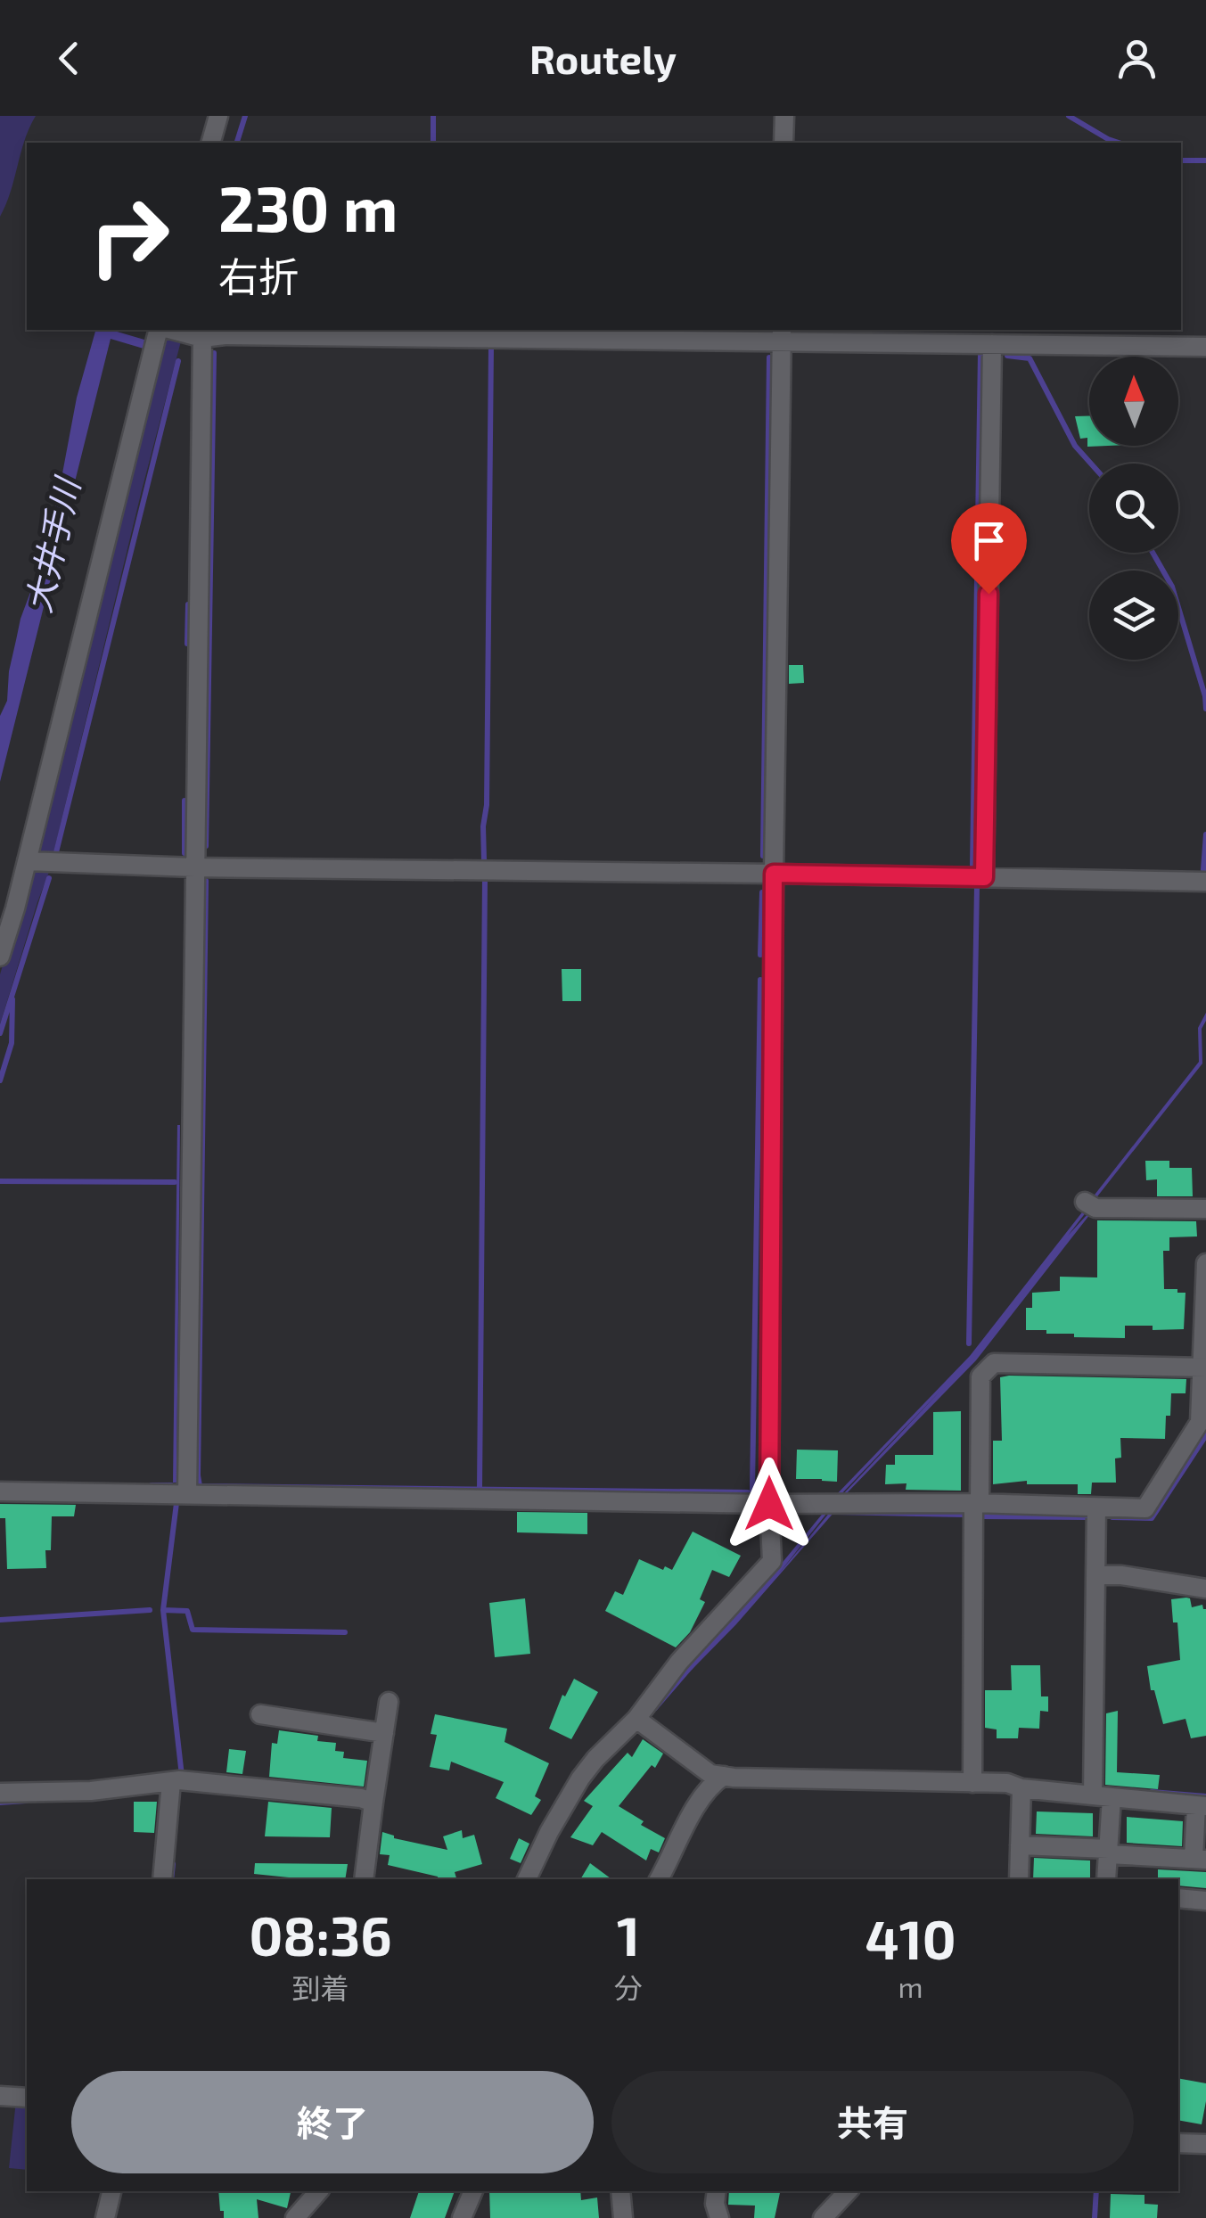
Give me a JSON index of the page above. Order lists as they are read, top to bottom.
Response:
{
  "water": ["大井手川"],
  "north": "top",
  "page": {
    "header": "Routely",
    "turn": ["230 m", "右折"],
    "eta": [
      "08:36",
      "到着",
      "1",
      "分",
      "410",
      "m"
    ],
    "buttons": ["終了", "共有"]
  }
}
